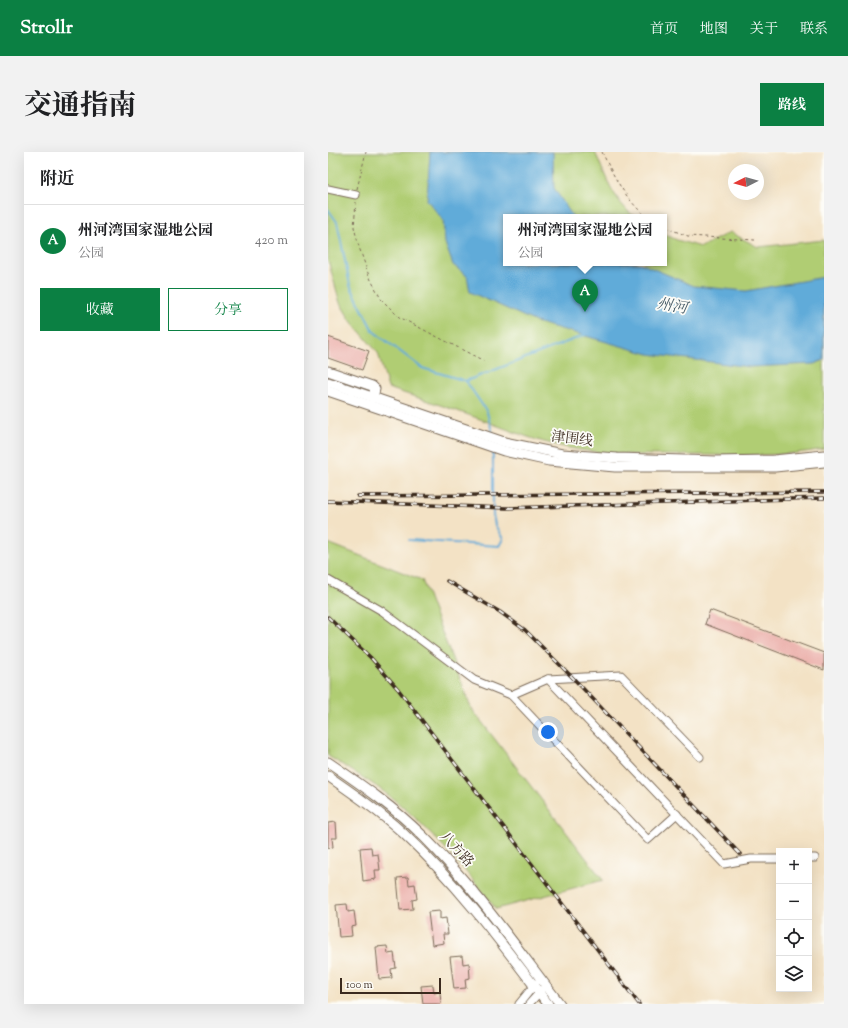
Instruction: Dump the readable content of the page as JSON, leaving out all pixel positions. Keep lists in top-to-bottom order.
{
  "streets": {
    "main road": ["津围线", "八方路"]
  },
  "water": ["州河"],
  "scale_bar": "100 m",
  "north": "left",
  "page": {
    "header": "Strollr",
    "nav": [
      "首页",
      "地图",
      "关于",
      "联系"
    ],
    "title": "交通指南",
    "buttons": [
      "路线",
      ["收藏", "分享"]
    ],
    "heading": "附近",
    "list": [
      {
        "mark": "A",
        "name": "州河湾国家湿地公园",
        "note": "公园",
        "value": "420 m"
      }
    ],
    "popup": ["州河湾国家湿地公园", "公园"],
    "pins": "A",
    "map_buttons": ["+", "−"],
    "scale": "100 m"
  }
}
